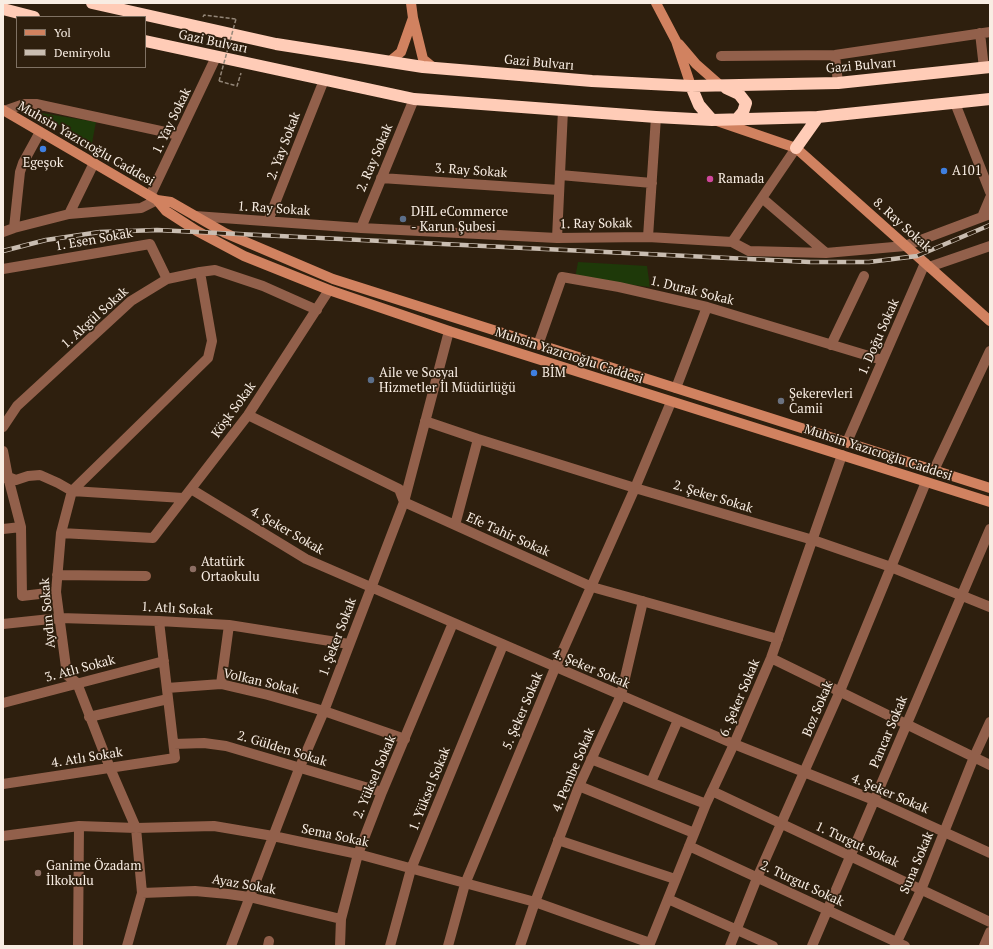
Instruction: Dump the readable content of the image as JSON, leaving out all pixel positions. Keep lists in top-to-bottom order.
{
  "streets": {
    "highway": ["Gazi Bulvarı"],
    "street": [
      "1. Yay Sokak",
      "Muhsin Yazıcıoğlu Caddesi",
      "2. Yay Sokak",
      "2. Ray Sokak",
      "3. Ray Sokak",
      "1. Ray Sokak",
      "8. Ray Sokak",
      "1. Esen Sokak",
      "1. Durak Sokak",
      "1. Akgül Sokak",
      "1. Doğu Sokak",
      "Köşk Sokak",
      "2. Şeker Sokak",
      "4. Şeker Sokak",
      "Efe Tahir Sokak",
      "1. Atlı Sokak",
      "Aydın Sokak",
      "1. Şeker Sokak",
      "3. Atlı Sokak",
      "Volkan Sokak",
      "6. Şeker Sokak",
      "Boz Sokak",
      "5. Şeker Sokak",
      "Pancar Sokak",
      "2. Gülden Sokak",
      "4. Atlı Sokak",
      "4. Pembe Sokak",
      "2. Yüksel Sokak",
      "1. Yüksel Sokak",
      "Sema Sokak",
      "1. Turgut Sokak",
      "Suna Sokak",
      "2. Turgut Sokak",
      "Ayaz Sokak"
    ]
  },
  "crossings": [
    ["Gazi Bulvarı", "1. Yay Sokak"],
    ["Gazi Bulvarı", "2. Yay Sokak"],
    ["Gazi Bulvarı", "2. Ray Sokak"],
    ["1. Yay Sokak", "Muhsin Yazıcıoğlu Caddesi"],
    ["1. Yay Sokak", "1. Esen Sokak"],
    ["Muhsin Yazıcıoğlu Caddesi", "1. Ray Sokak"],
    ["Muhsin Yazıcıoğlu Caddesi", "1. Esen Sokak"],
    ["Muhsin Yazıcıoğlu Caddesi", "1. Durak Sokak"],
    ["Muhsin Yazıcıoğlu Caddesi", "1. Doğu Sokak"],
    ["Muhsin Yazıcıoğlu Caddesi", "Köşk Sokak"],
    ["Muhsin Yazıcıoğlu Caddesi", "1. Şeker Sokak"],
    ["Muhsin Yazıcıoğlu Caddesi", "6. Şeker Sokak"],
    ["Muhsin Yazıcıoğlu Caddesi", "Boz Sokak"],
    ["Muhsin Yazıcıoğlu Caddesi", "5. Şeker Sokak"],
    ["2. Yay Sokak", "1. Ray Sokak"],
    ["2. Ray Sokak", "3. Ray Sokak"],
    ["2. Ray Sokak", "1. Ray Sokak"],
    ["1. Ray Sokak", "8. Ray Sokak"],
    ["8. Ray Sokak", "1. Doğu Sokak"],
    ["1. Esen Sokak", "1. Akgül Sokak"],
    ["1. Durak Sokak", "1. Doğu Sokak"],
    ["1. Akgül Sokak", "Köşk Sokak"],
    ["Köşk Sokak", "4. Şeker Sokak"],
    ["Köşk Sokak", "Aydın Sokak"],
    ["2. Şeker Sokak", "1. Şeker Sokak"],
    ["2. Şeker Sokak", "6. Şeker Sokak"],
    ["2. Şeker Sokak", "Boz Sokak"],
    ["2. Şeker Sokak", "5. Şeker Sokak"],
    ["2. Şeker Sokak", "Pancar Sokak"],
    ["4. Şeker Sokak", "1. Şeker Sokak"],
    ["4. Şeker Sokak", "6. Şeker Sokak"],
    ["4. Şeker Sokak", "Boz Sokak"],
    ["4. Şeker Sokak", "5. Şeker Sokak"],
    ["4. Şeker Sokak", "Pancar Sokak"],
    ["4. Şeker Sokak", "4. Pembe Sokak"],
    ["4. Şeker Sokak", "2. Yüksel Sokak"],
    ["4. Şeker Sokak", "1. Yüksel Sokak"],
    ["4. Şeker Sokak", "Suna Sokak"],
    ["Efe Tahir Sokak", "1. Şeker Sokak"],
    ["Efe Tahir Sokak", "6. Şeker Sokak"],
    ["Efe Tahir Sokak", "5. Şeker Sokak"],
    ["Efe Tahir Sokak", "4. Pembe Sokak"],
    ["1. Atlı Sokak", "Aydın Sokak"],
    ["1. Atlı Sokak", "1. Şeker Sokak"],
    ["Aydın Sokak", "3. Atlı Sokak"],
    ["Aydın Sokak", "4. Atlı Sokak"],
    ["Aydın Sokak", "Sema Sokak"],
    ["Aydın Sokak", "Ayaz Sokak"],
    ["1. Şeker Sokak", "Volkan Sokak"],
    ["1. Şeker Sokak", "2. Gülden Sokak"],
    ["1. Şeker Sokak", "Sema Sokak"],
    ["1. Şeker Sokak", "Ayaz Sokak"],
    ["Volkan Sokak", "2. Yüksel Sokak"],
    ["6. Şeker Sokak", "Sema Sokak"],
    ["6. Şeker Sokak", "1. Turgut Sokak"],
    ["6. Şeker Sokak", "2. Turgut Sokak"],
    ["Boz Sokak", "1. Turgut Sokak"],
    ["Boz Sokak", "2. Turgut Sokak"],
    ["5. Şeker Sokak", "Sema Sokak"],
    ["Pancar Sokak", "1. Turgut Sokak"],
    ["Pancar Sokak", "2. Turgut Sokak"],
    ["2. Gülden Sokak", "4. Atlı Sokak"],
    ["2. Gülden Sokak", "2. Yüksel Sokak"],
    ["4. Pembe Sokak", "Sema Sokak"],
    ["2. Yüksel Sokak", "Sema Sokak"],
    ["2. Yüksel Sokak", "Ayaz Sokak"],
    ["1. Yüksel Sokak", "Sema Sokak"],
    ["1. Turgut Sokak", "Suna Sokak"],
    ["Suna Sokak", "2. Turgut Sokak"]
  ],
  "places": [
    "Egeşok",
    "A101",
    "Ramada",
    "DHL eCommerce - Karun Şubesi",
    "BİM",
    "Aile ve Sosyal Hizmetler İl Müdürlüğü",
    "Şekerevleri Camii",
    "Atatürk Ortaokulu",
    "Ganime Özadam İlkokulu"
  ],
  "legend": ["Yol", "Demiryolu"]
}
